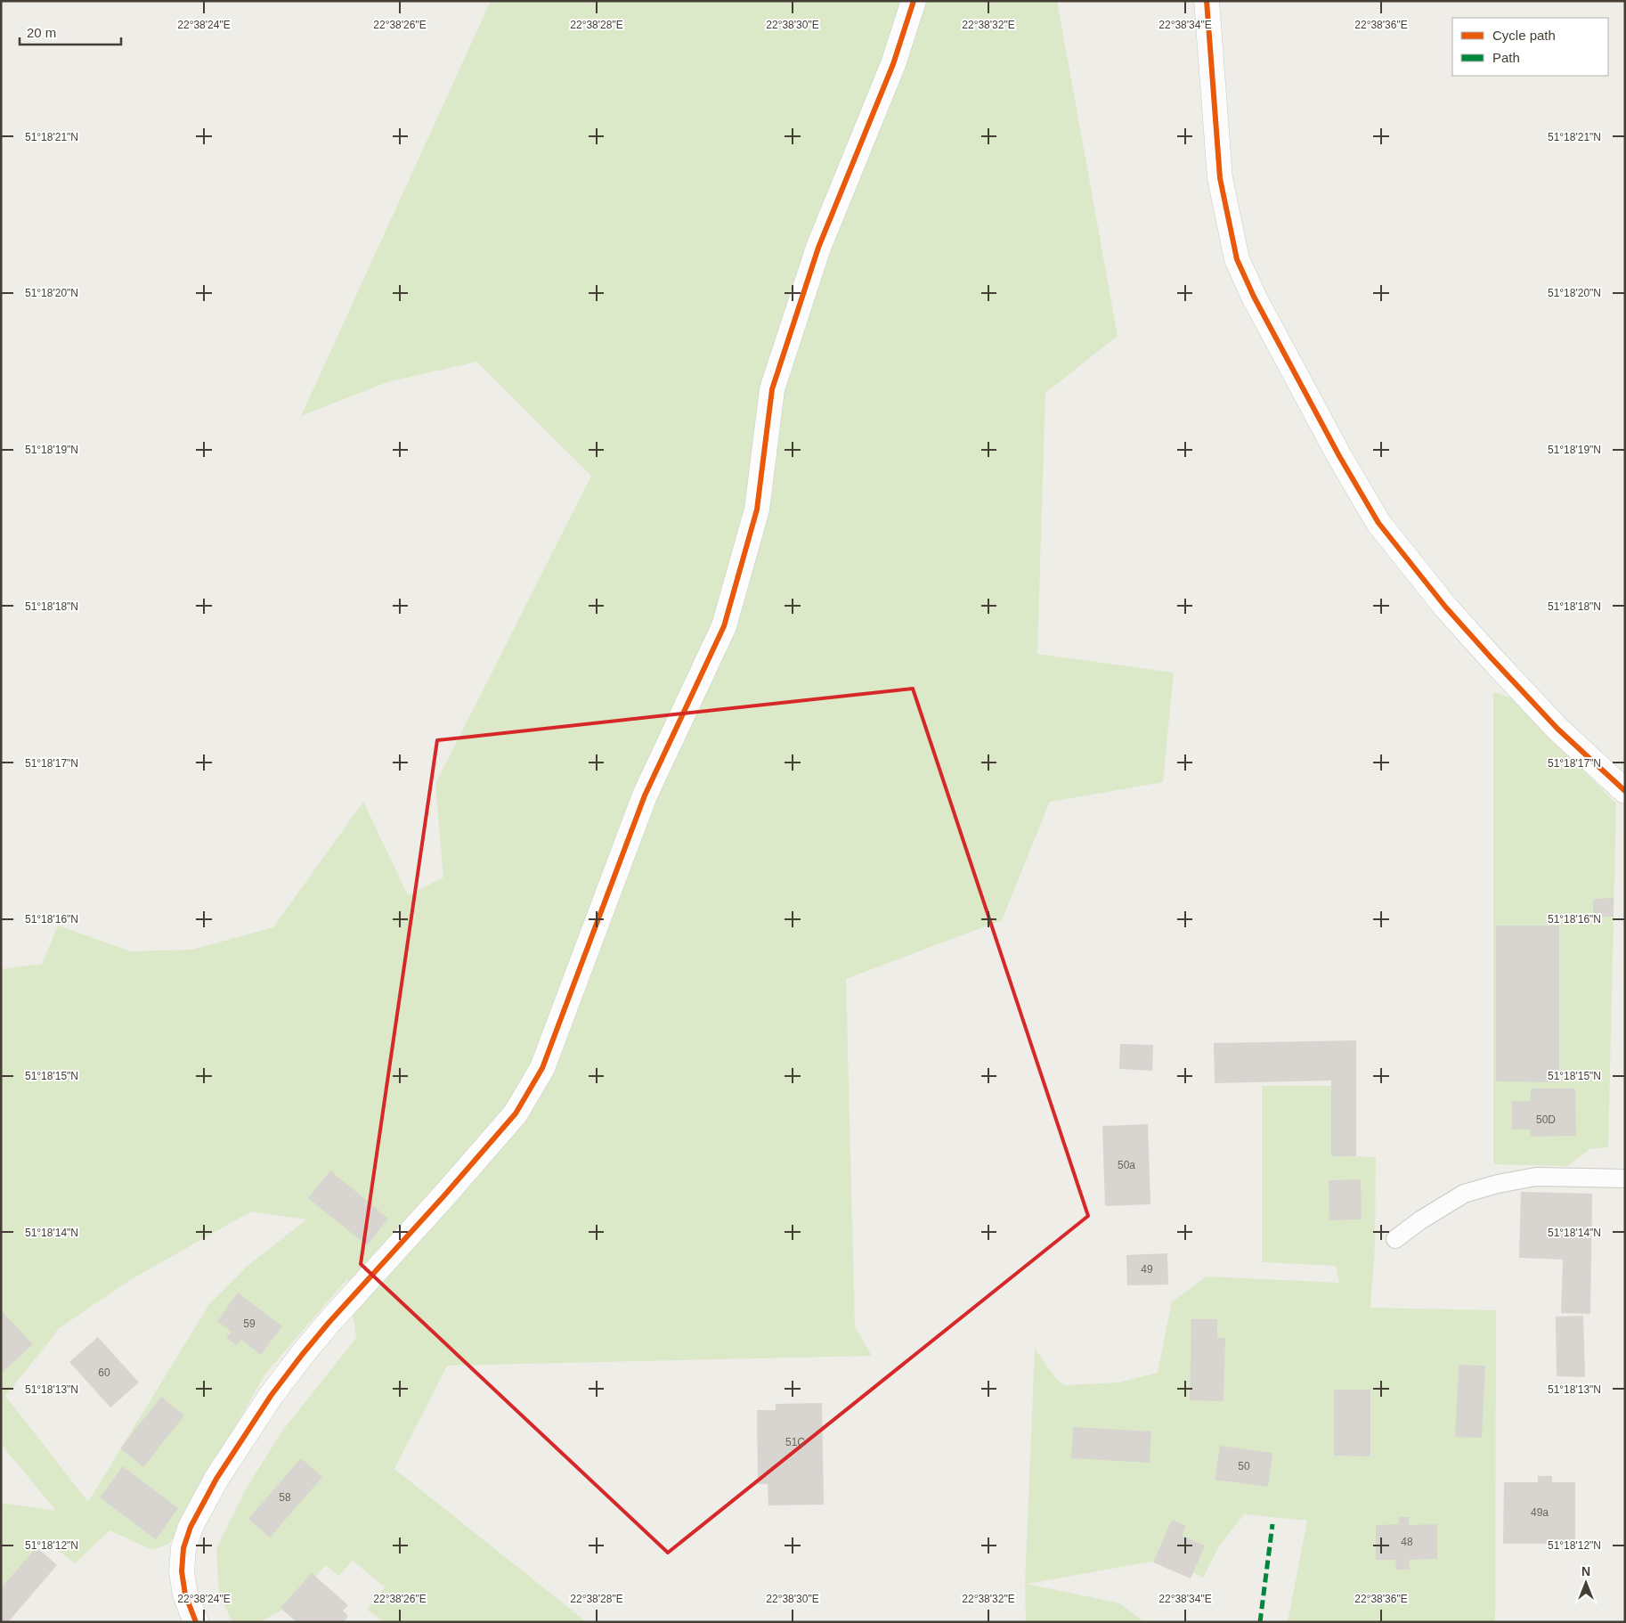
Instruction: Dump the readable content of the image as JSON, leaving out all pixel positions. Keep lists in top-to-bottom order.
{
  "house_numbers": [
    "50D",
    "50a",
    "49",
    "59",
    "60",
    "51C",
    "50",
    "58",
    "49a",
    "48"
  ],
  "legend": ["Cycle path", "Path"],
  "scale_bar": "20 m",
  "north": "top",
  "coordinates": [
    "22°38'24\"E",
    "22°38'26\"E",
    "22°38'28\"E",
    "22°38'30\"E",
    "22°38'32\"E",
    "22°38'34\"E",
    "22°38'36\"E",
    "51°18'21\"N",
    "51°18'20\"N",
    "51°18'19\"N",
    "51°18'18\"N",
    "51°18'17\"N",
    "51°18'16\"N",
    "51°18'15\"N",
    "51°18'14\"N",
    "51°18'13\"N",
    "51°18'12\"N"
  ]
}
